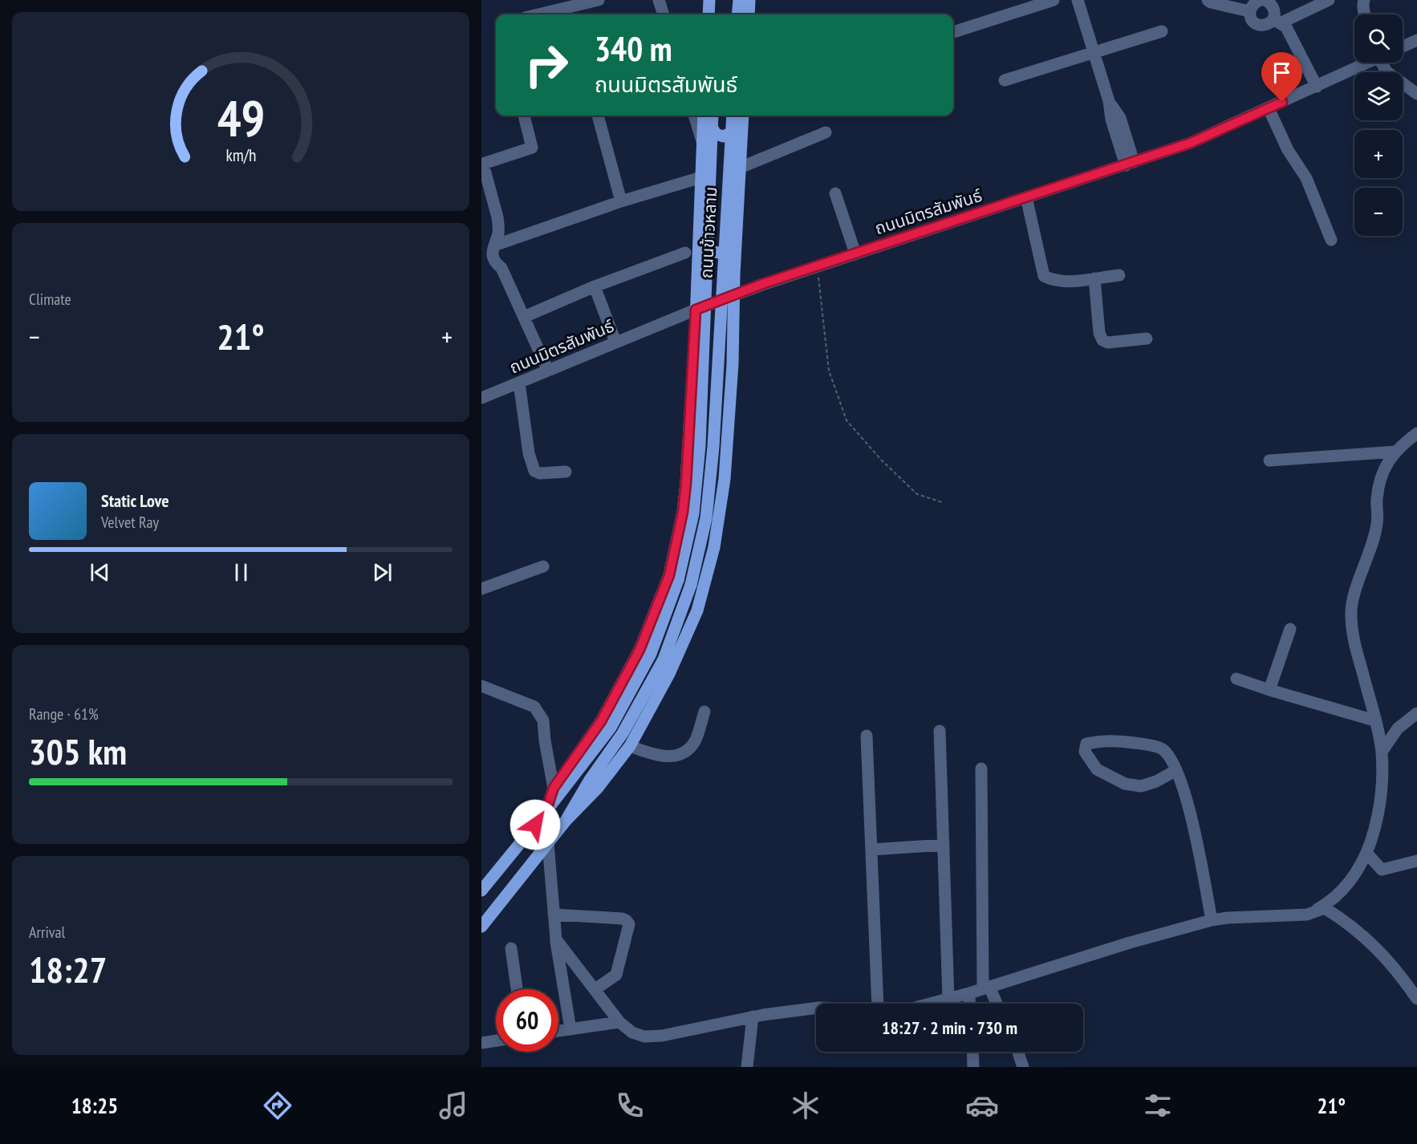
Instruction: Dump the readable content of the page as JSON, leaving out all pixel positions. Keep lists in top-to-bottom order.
{
  "streets": {
    "main road": ["ถนนข้าวหลาม"],
    "street": ["ถนนมิตรสัมพันธ์"]
  },
  "page": {
    "map_buttons": ["+", "−"],
    "turn": ["340 m", "ถนนมิตรสัมพันธ์"],
    "tile": [
      "Climate",
      ["Range · 61%", "305 km"],
      ["Arrival", "18:27"]
    ],
    "heat": ["−", "21°", "+"],
    "song": ["Static Love", "Velvet Ray"],
    "limit": "60",
    "trip": "18:27 · 2 min · 730 m",
    "tabs": ["18:25", "21°"],
    "gauge": ["49", "km/h"]
  }
}
